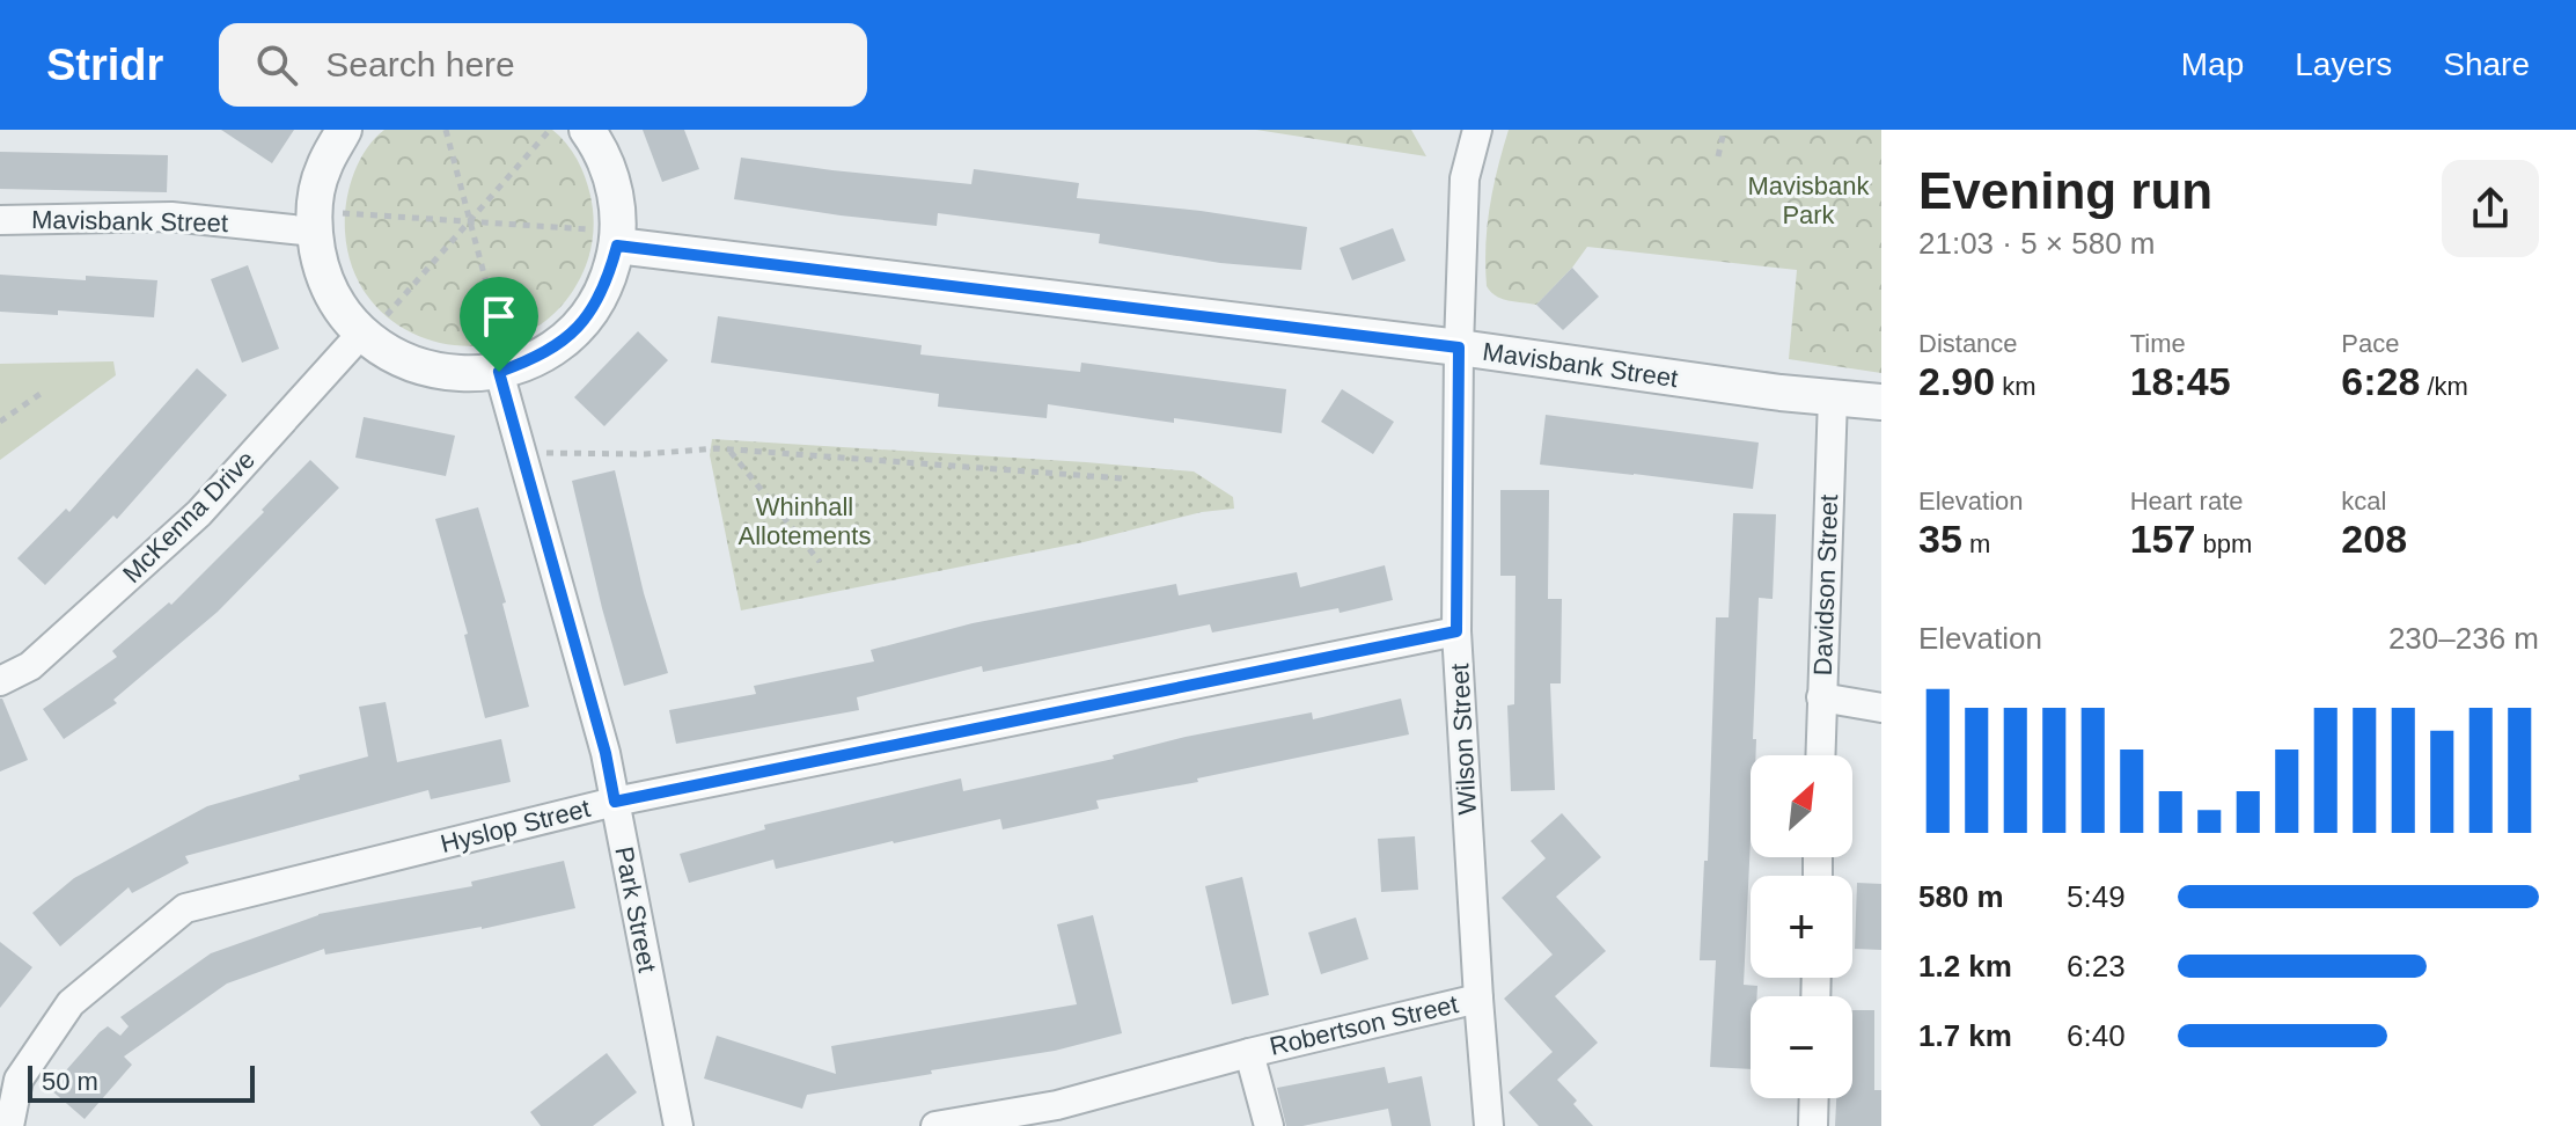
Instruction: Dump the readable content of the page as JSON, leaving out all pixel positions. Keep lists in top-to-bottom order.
{
  "streets": {
    "street": [
      "Mavisbank Street",
      "McKenna Drive",
      "Davidson Street",
      "Wilson Street",
      "Hyslop Street",
      "Park Street",
      "Robertson Street"
    ]
  },
  "crossings": [
    ["Mavisbank Street", "Davidson Street"],
    ["Mavisbank Street", "Wilson Street"],
    ["Wilson Street", "Hyslop Street"],
    ["Wilson Street", "Robertson Street"],
    ["Hyslop Street", "Park Street"]
  ],
  "parks": ["Mavisbank Park", "Whinhall Allotements"],
  "scale_bar": "50 m",
  "north": "top right",
  "page": {
    "header": "Stridr",
    "search": "Search here",
    "nav": ["Map", "Layers", "Share"],
    "heading": ["Evening run", "21:03 · 5 × 580 m"],
    "stats": [
      ["Distance", "2.90 km"],
      ["Time", "18:45"],
      ["Pace", "6:28 /km"],
      ["Elevation", "35 m"],
      ["Heart rate", "157 bpm"],
      ["kcal", "208"]
    ],
    "chart": ["Elevation", "230–236 m"],
    "map_buttons": ["+", "−"],
    "list": [
      {
        "name": "580 m",
        "note": "5:49"
      },
      {
        "name": "1.2 km",
        "note": "6:23"
      },
      {
        "name": "1.7 km",
        "note": "6:40"
      }
    ],
    "scale": "50 m"
  }
}
